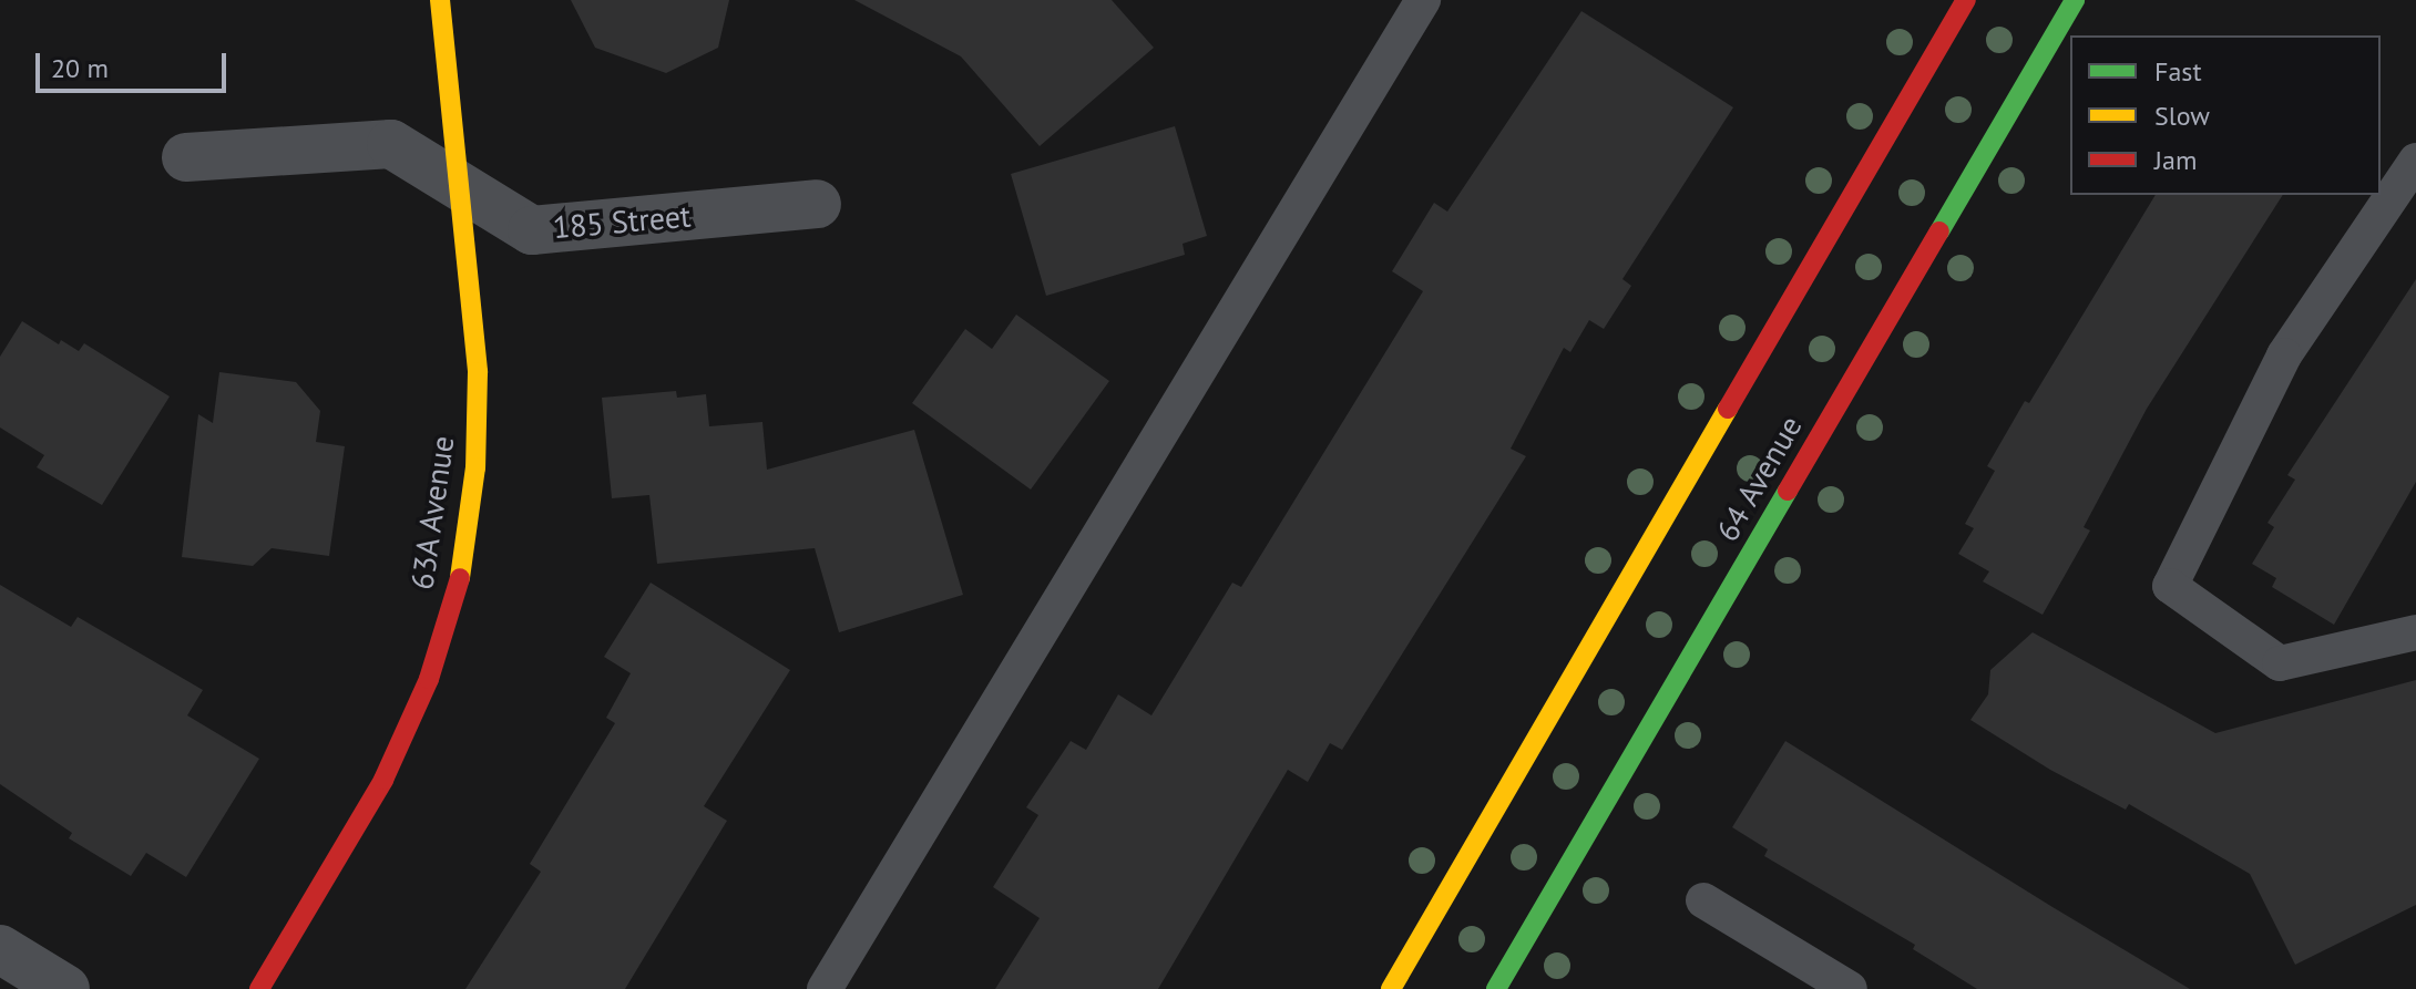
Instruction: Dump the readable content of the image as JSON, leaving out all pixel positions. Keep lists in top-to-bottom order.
{
  "streets": {
    "main road": ["64 Avenue", "63A Avenue"],
    "street": ["185 Street"]
  },
  "crossings": [
    ["185 Street", "63A Avenue"]
  ],
  "legend": ["Fast", "Slow", "Jam"],
  "scale_bar": "20 m"
}
